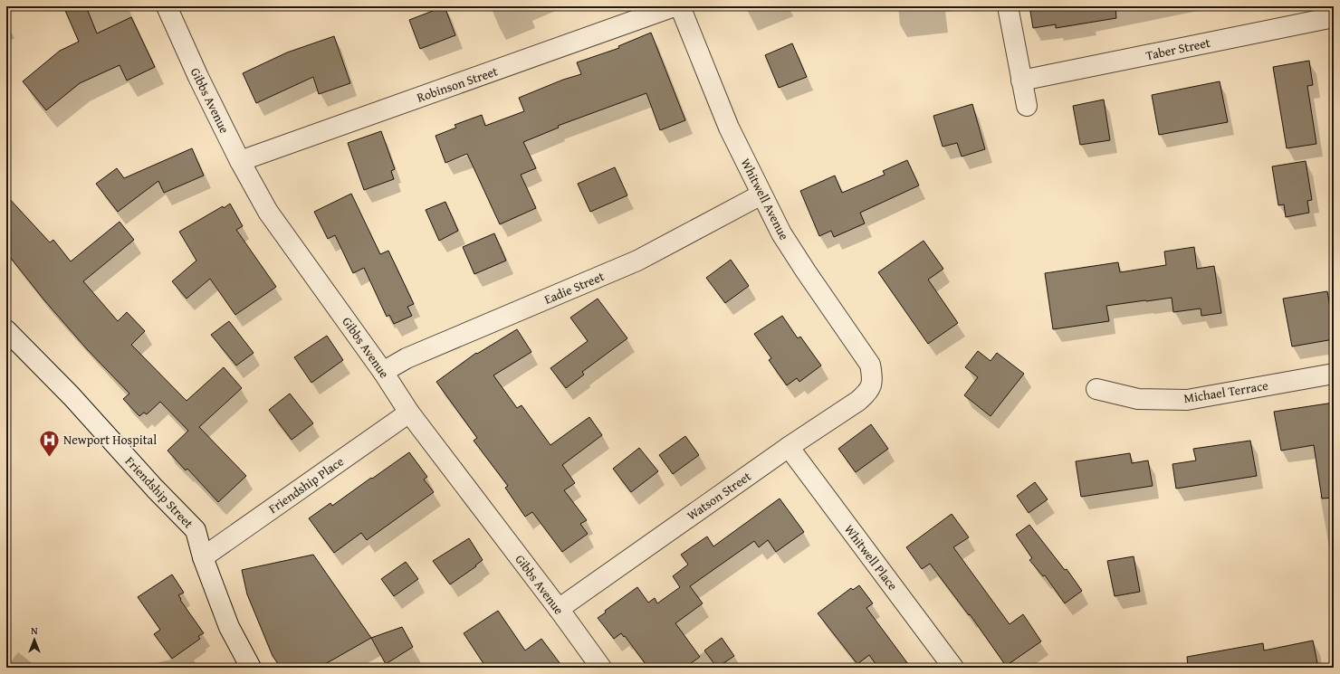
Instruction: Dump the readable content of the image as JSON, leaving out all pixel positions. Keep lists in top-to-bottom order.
{
  "streets": {
    "street": [
      "Taber Street",
      "Robinson Street",
      "Gibbs Avenue",
      "Whitwell Avenue",
      "Eadie Street",
      "Michael Terrace",
      "Friendship Place",
      "Friendship Street",
      "Watson Street",
      "Whitwell Place"
    ]
  },
  "crossings": [
    ["Robinson Street", "Gibbs Avenue"],
    ["Gibbs Avenue", "Eadie Street"],
    ["Gibbs Avenue", "Friendship Place"],
    ["Gibbs Avenue", "Watson Street"],
    ["Whitwell Avenue", "Eadie Street"],
    ["Whitwell Avenue", "Watson Street"],
    ["Friendship Place", "Friendship Street"],
    ["Watson Street", "Whitwell Place"]
  ],
  "places": {
    "hospital": ["Newport Hospital"]
  },
  "north": "top"
}
